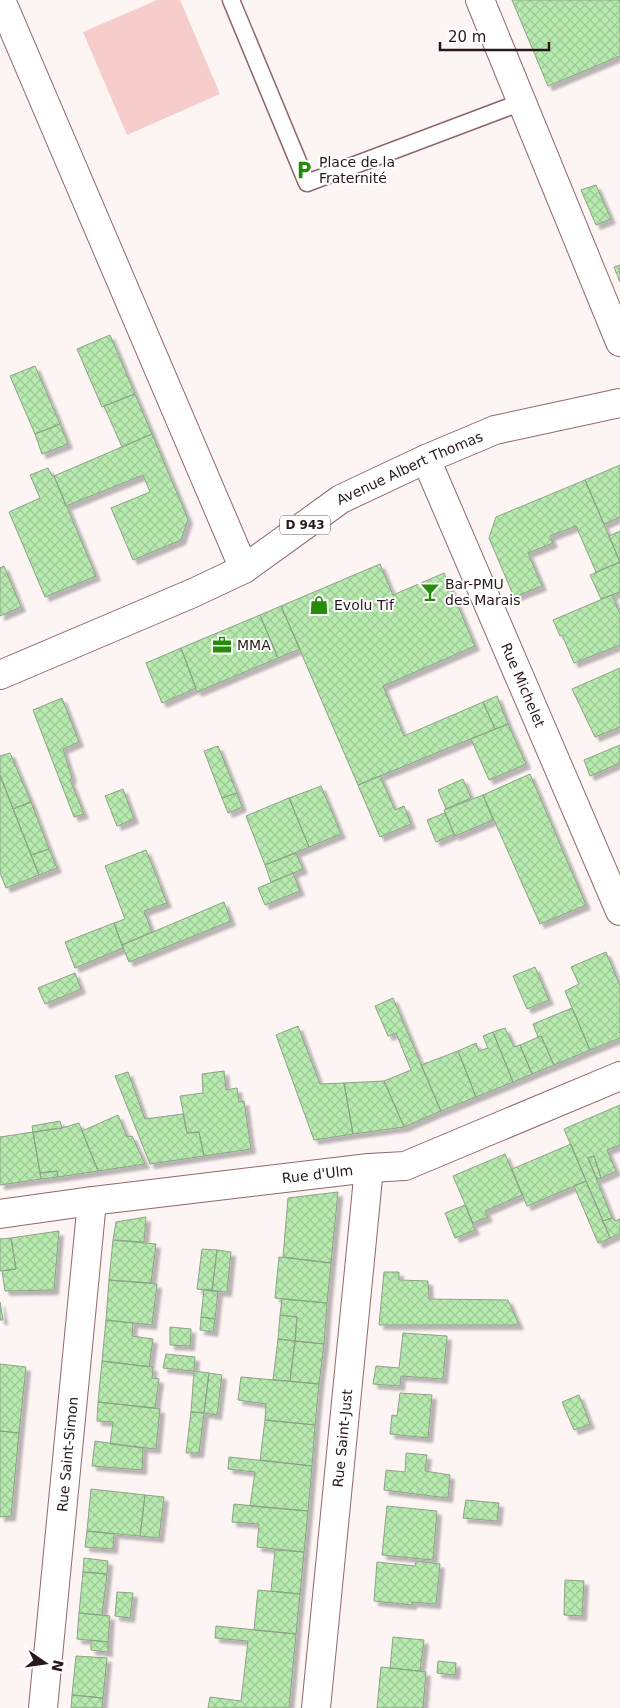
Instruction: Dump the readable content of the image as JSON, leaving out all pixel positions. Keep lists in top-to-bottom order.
{
  "streets": {
    "street": [
      "Avenue Albert Thomas",
      "D 943",
      "Rue Michelet",
      "Rue d'Ulm",
      "Rue Saint-Just",
      "Rue Saint-Simon"
    ]
  },
  "crossings": [
    ["Avenue Albert Thomas", "Rue Michelet"],
    ["Rue d'Ulm", "Rue Saint-Just"],
    ["Rue d'Ulm", "Rue Saint-Simon"]
  ],
  "places": {
    "parking": ["Place de la Fraternité"],
    "bar": ["Bar-PMU des Marais"],
    "shop": ["Evolu Tif"],
    "office": ["MMA"]
  },
  "scale_bar": "20 m",
  "north": "right"
}
